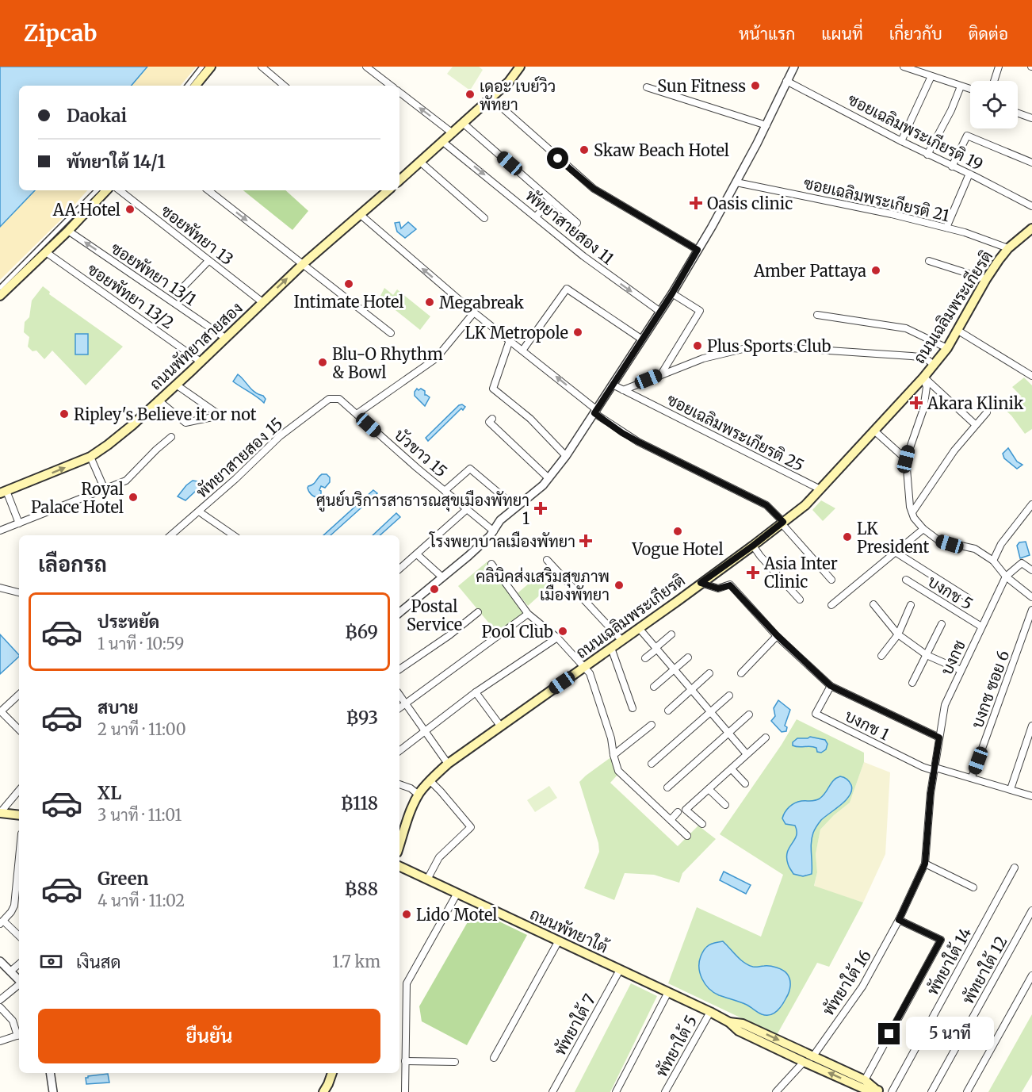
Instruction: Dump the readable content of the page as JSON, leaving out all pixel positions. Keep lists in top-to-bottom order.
{
  "streets": {
    "main road": ["ถนนเฉลิมพระเกียรติ", "ถนนพัทยาสายสอง", "ถนนพัทยาใต้"],
    "street": [
      "ซอยเฉลิมพระเกียรติ 19",
      "ซอยเฉลิมพระเกียรติ 21",
      "พัทยาสายสอง 11",
      "ซอยพัทยา 13",
      "ซอยพัทยา 13/1",
      "ซอยพัทยา 13/2",
      "ซอยเฉลิมพระเกียรติ 25",
      "บัวขาว 15",
      "พัทยาสายสอง 15",
      "บงกช 5",
      "บงกช",
      "บงกช ซอย 6",
      "บงกช 1",
      "พัทยาใต้ 14",
      "พัทยาใต้ 12",
      "พัทยาใต้ 16",
      "พัทยาใต้ 7",
      "พัทยาใต้ 5"
    ]
  },
  "crossings": [
    ["ซอยเฉลิมพระเกียรติ 21", "ถนนเฉลิมพระเกียรติ"],
    ["ซอยพัทยา 13", "ถนนพัทยาสายสอง"],
    ["ซอยพัทยา 13/1", "ถนนพัทยาสายสอง"],
    ["ซอยพัทยา 13/2", "ถนนพัทยาสายสอง"],
    ["ถนนเฉลิมพระเกียรติ", "ซอยเฉลิมพระเกียรติ 25"],
    ["บัวขาว 15", "พัทยาสายสอง 15"],
    ["บงกช 5", "บงกช"],
    ["บงกช", "บงกช 1"],
    ["บงกช", "พัทยาใต้ 16"],
    ["ถนนพัทยาใต้", "พัทยาใต้ 16"],
    ["ถนนพัทยาใต้", "พัทยาใต้ 7"],
    ["ถนนพัทยาใต้", "พัทยาใต้ 5"]
  ],
  "one_way": ["ซอยพัทยา 13/1"],
  "places": {
    "other": [
      "Sun Fitness",
      "เดอะ เบย์วิว พัทยา",
      "Skaw Beach Hotel",
      "AA Hotel",
      "Amber Pattaya",
      "Intimate Hotel",
      "Megabreak",
      "LK Metropole",
      "Plus Sports Club",
      "Blu-O Rhythm & Bowl",
      "Ripley's Believe it or not",
      "Royal Palace Hotel",
      "Vogue Hotel",
      "LK President",
      "คลินิคส่งเสริมสุขภาพ เมืองพัทยา",
      "Postal Service",
      "Pool Club",
      "Lido Motel"
    ],
    "health": [
      "Oasis clinic",
      "Akara Klinik",
      "ศูนย์บริการสาธารณสุขเมืองพัทยา 1",
      "โรงพยาบาลเมืองพัทยา",
      "Asia Inter Clinic"
    ]
  },
  "page": {
    "header": "Zipcab",
    "nav": [
      "หน้าแรก",
      "แผนที่",
      "เกี่ยวกับ",
      "ติดต่อ"
    ],
    "banner": ["Daokai", "พัทยาใต้ 14/1"],
    "heading": "เลือกรถ",
    "list": [
      {
        "name": "ประหยัด",
        "note": "1 นาที · 10:59",
        "value": "฿69"
      },
      {
        "name": "สบาย",
        "note": "2 นาที · 11:00",
        "value": "฿93"
      },
      {
        "name": "XL",
        "note": "3 นาที · 11:01",
        "value": "฿118"
      },
      {
        "name": "Green",
        "note": "4 นาที · 11:02",
        "value": "฿88"
      }
    ],
    "pay": ["เงินสด", "1.7 km"],
    "buttons": "ยืนยัน",
    "bubble": "5 นาที"
  }
}
